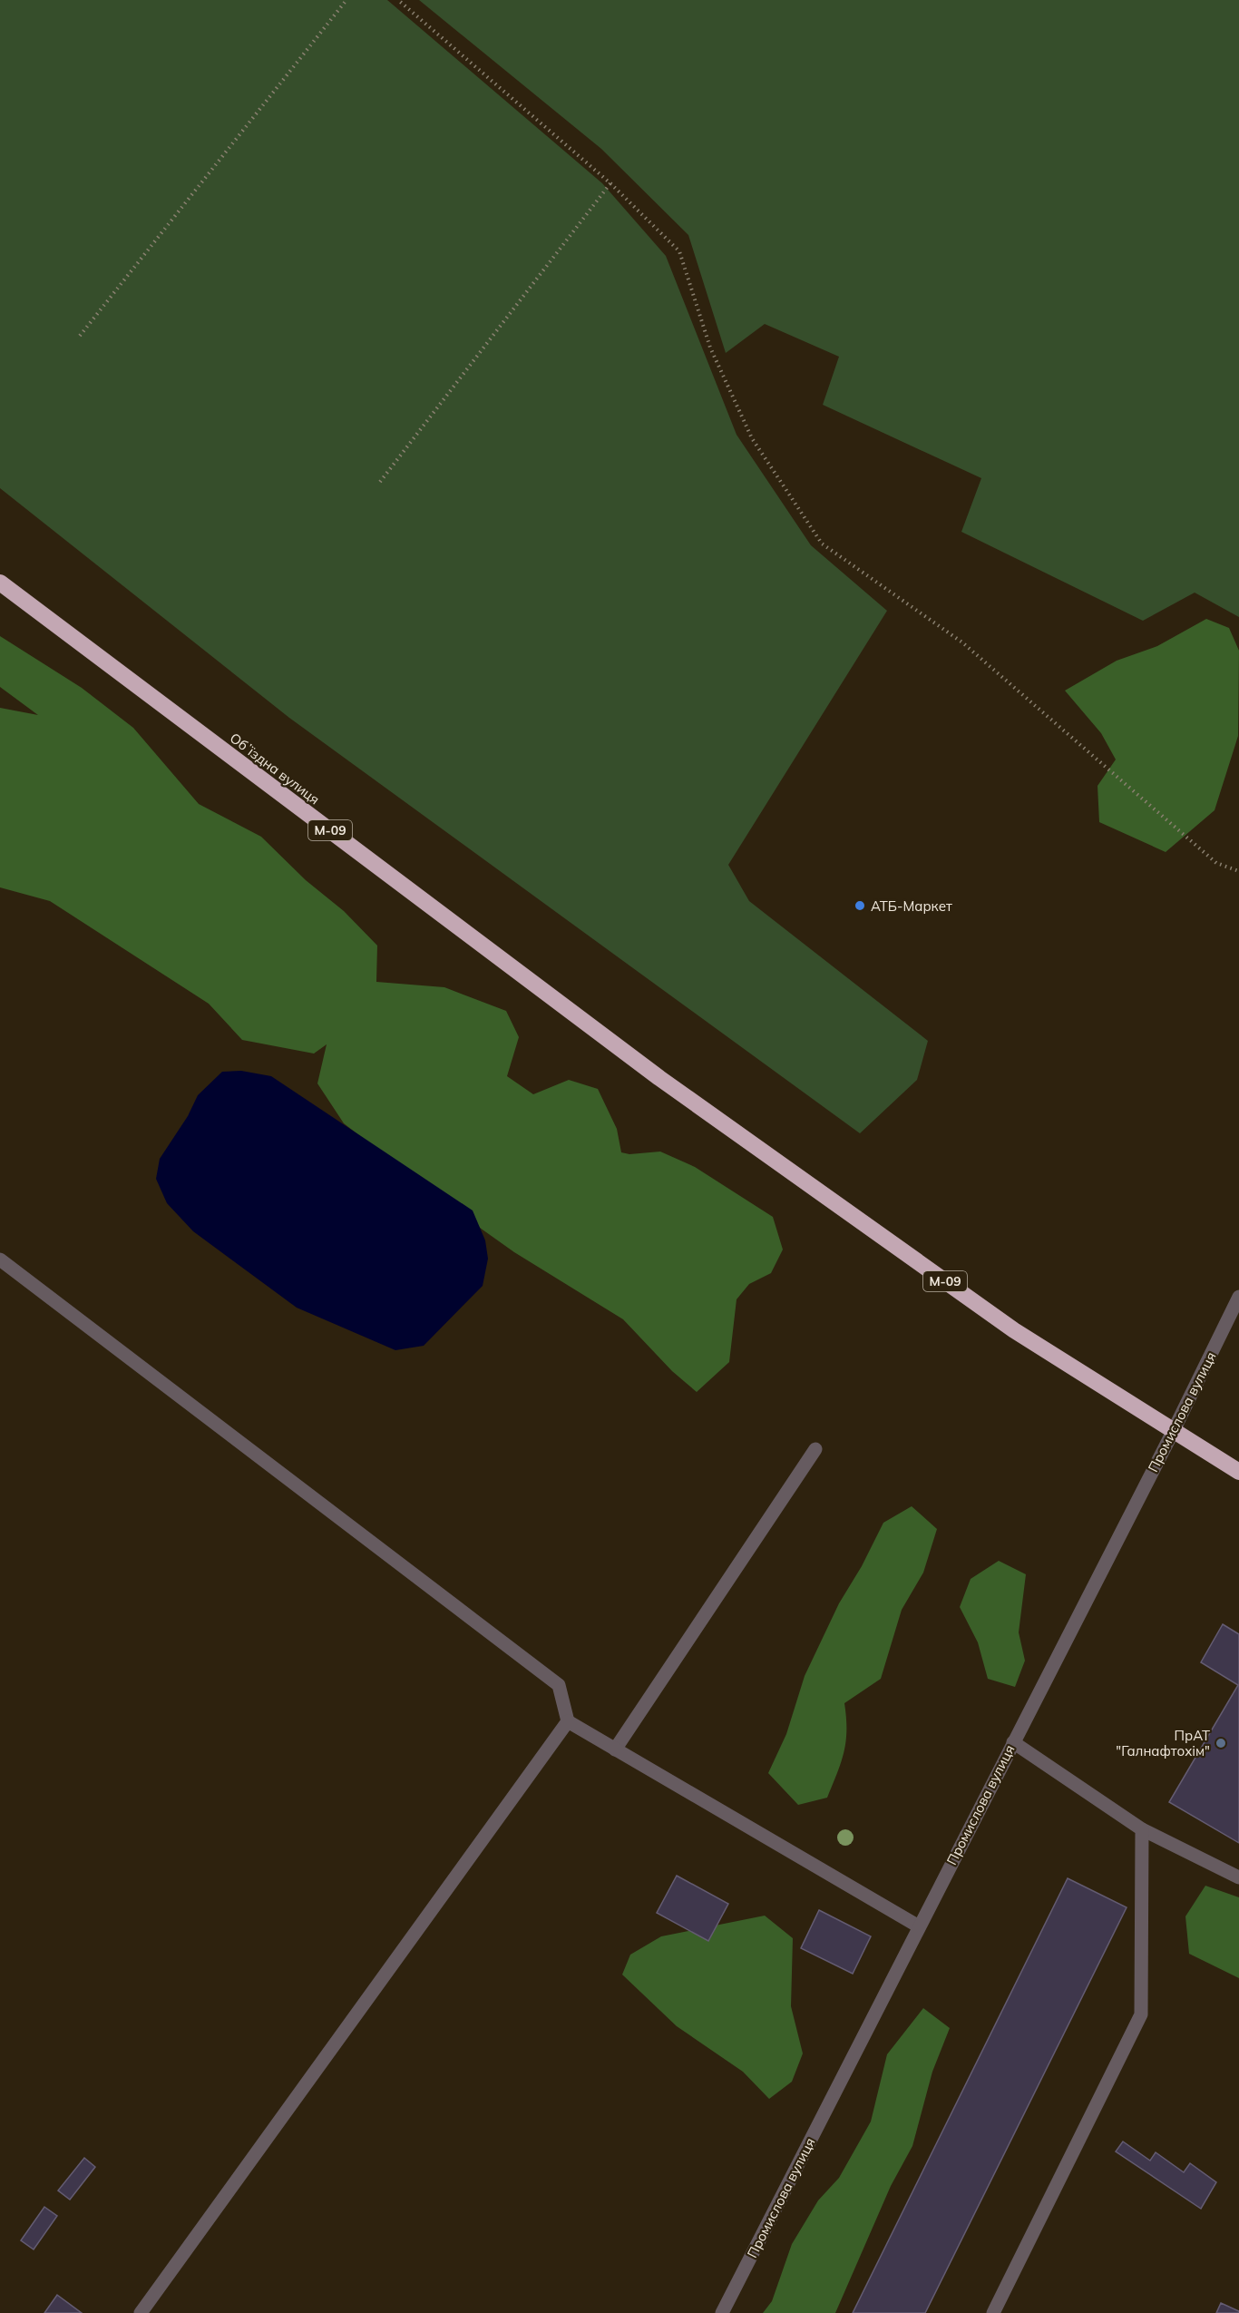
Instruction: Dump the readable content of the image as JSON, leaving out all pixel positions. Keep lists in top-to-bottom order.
{
  "streets": {
    "highway": ["Обʼїздна вулиця", "М-09"],
    "street": ["Промислова вулиця"]
  },
  "crossings": [
    ["Обʼїздна вулиця", "М-09"],
    ["Обʼїздна вулиця", "Промислова вулиця"],
    ["М-09", "Промислова вулиця"]
  ],
  "places": ["АТБ-Маркет", "ПрАТ \"Галнафтохім\""]
}
